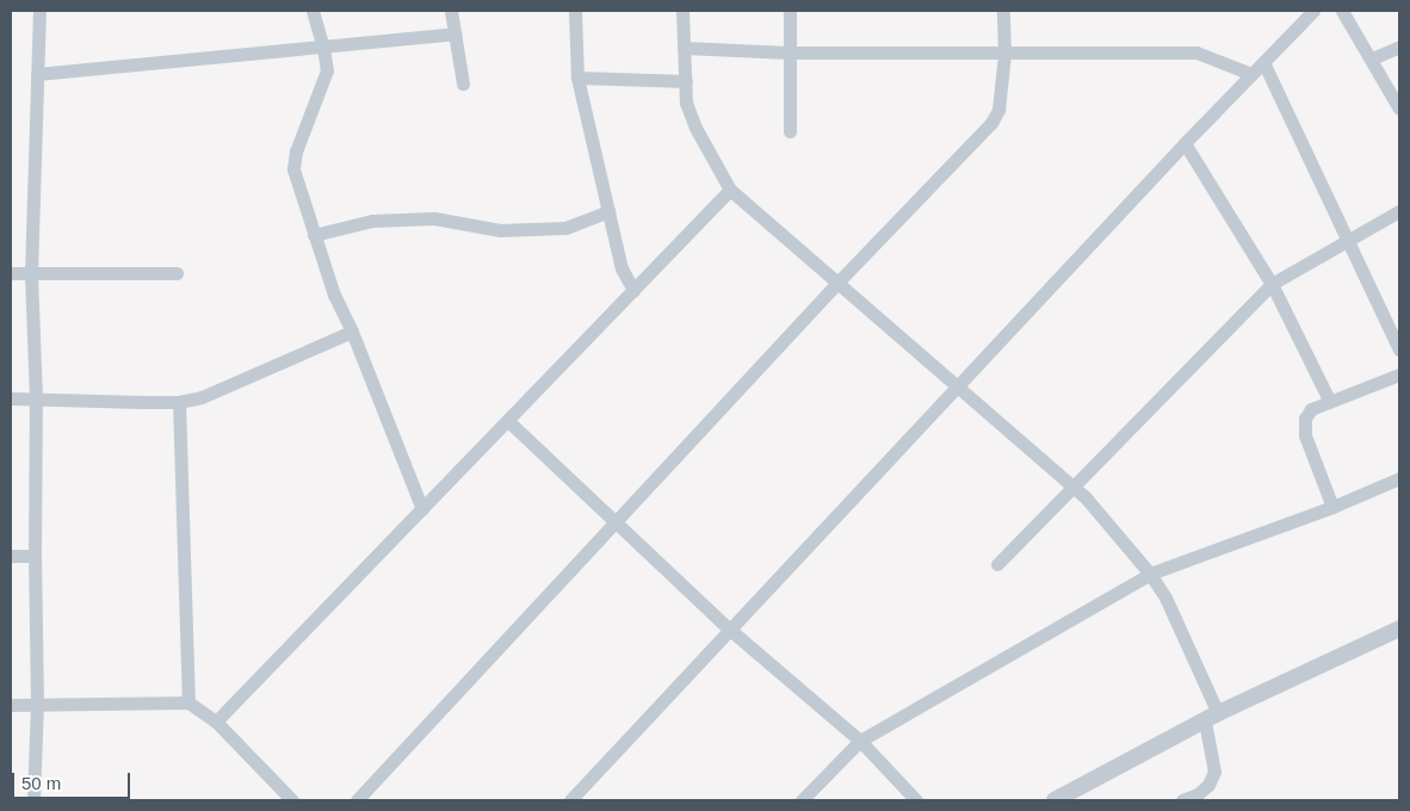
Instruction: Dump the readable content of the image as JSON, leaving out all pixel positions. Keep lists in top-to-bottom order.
{
  "scale_bar": "50 m"
}
